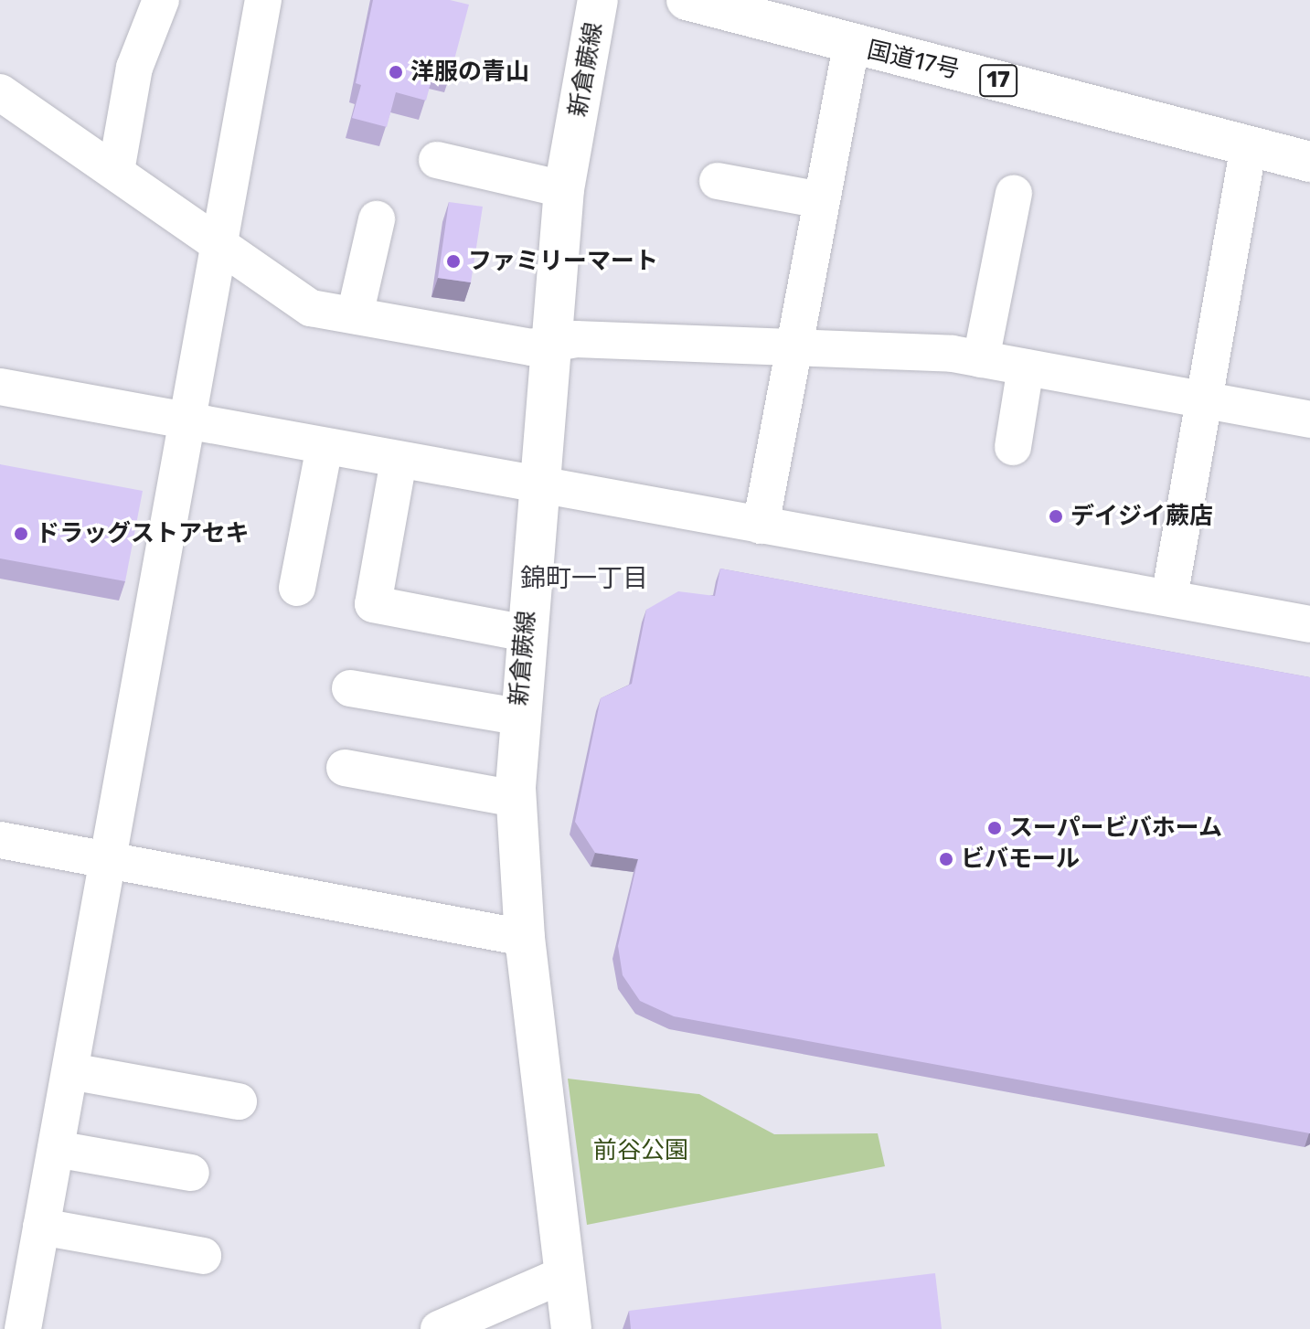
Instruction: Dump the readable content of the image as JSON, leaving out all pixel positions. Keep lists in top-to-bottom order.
{
  "streets": {
    "main road": ["国道17号", "新倉蕨線", "17"]
  },
  "districts": ["錦町一丁目"],
  "parks": ["前谷公園"],
  "places": [
    "洋服の青山",
    "ファミリーマート",
    "デイジイ蕨店",
    "ドラッグストアセキ",
    "スーパービバホーム",
    "ビバモール"
  ]
}
